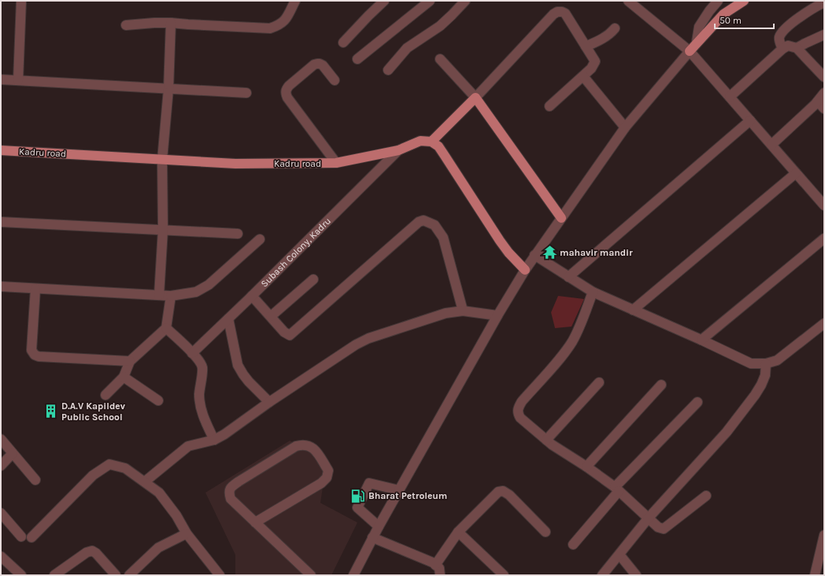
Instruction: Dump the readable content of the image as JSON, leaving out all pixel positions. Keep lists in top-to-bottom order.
{
  "streets": {
    "main road": ["Kadru road"],
    "street": ["Subash Colony, Kadru"]
  },
  "crossings": [
    ["Kadru road", "Subash Colony, Kadru"]
  ],
  "places": {
    "temple": ["mahavir mandir"],
    "building": ["D.A.V Kapildev Public School"],
    "fuel station": ["Bharat Petroleum"]
  },
  "scale_bar": "50 m"
}
